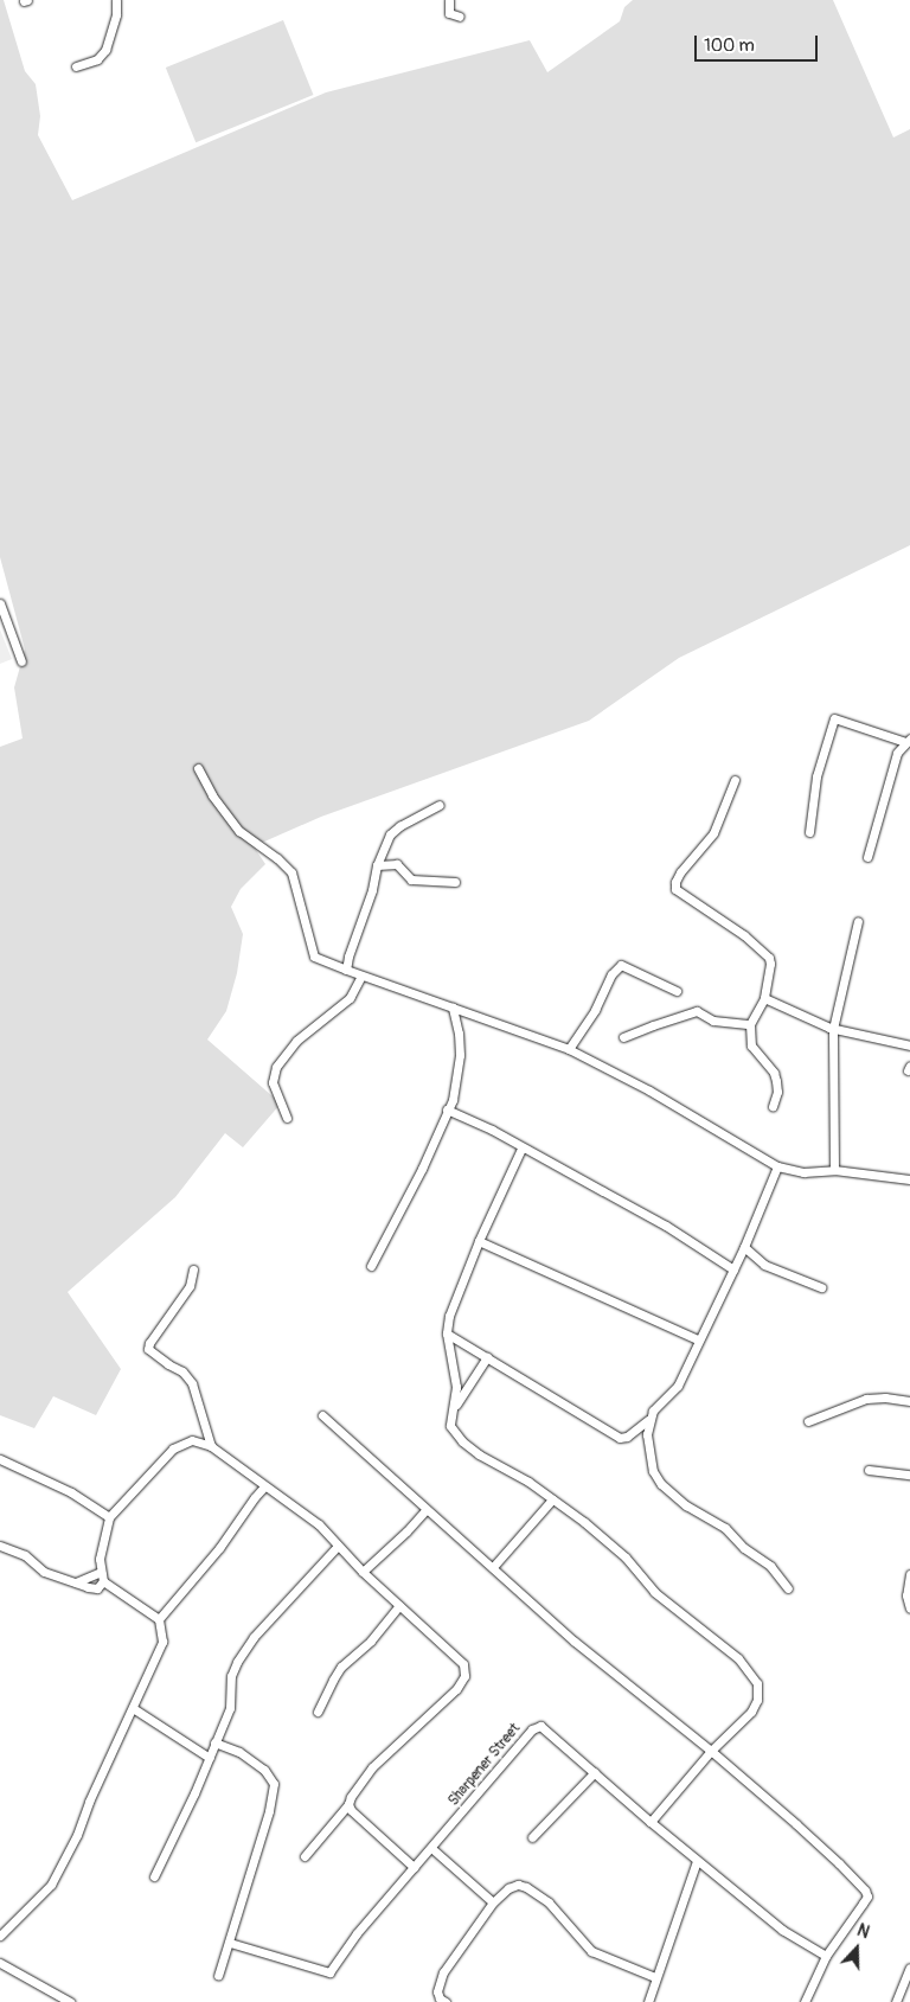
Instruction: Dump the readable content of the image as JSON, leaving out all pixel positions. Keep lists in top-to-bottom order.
{
  "streets": {
    "street": ["Sharpener Street"]
  },
  "scale_bar": "100 m",
  "north": "top"
}
